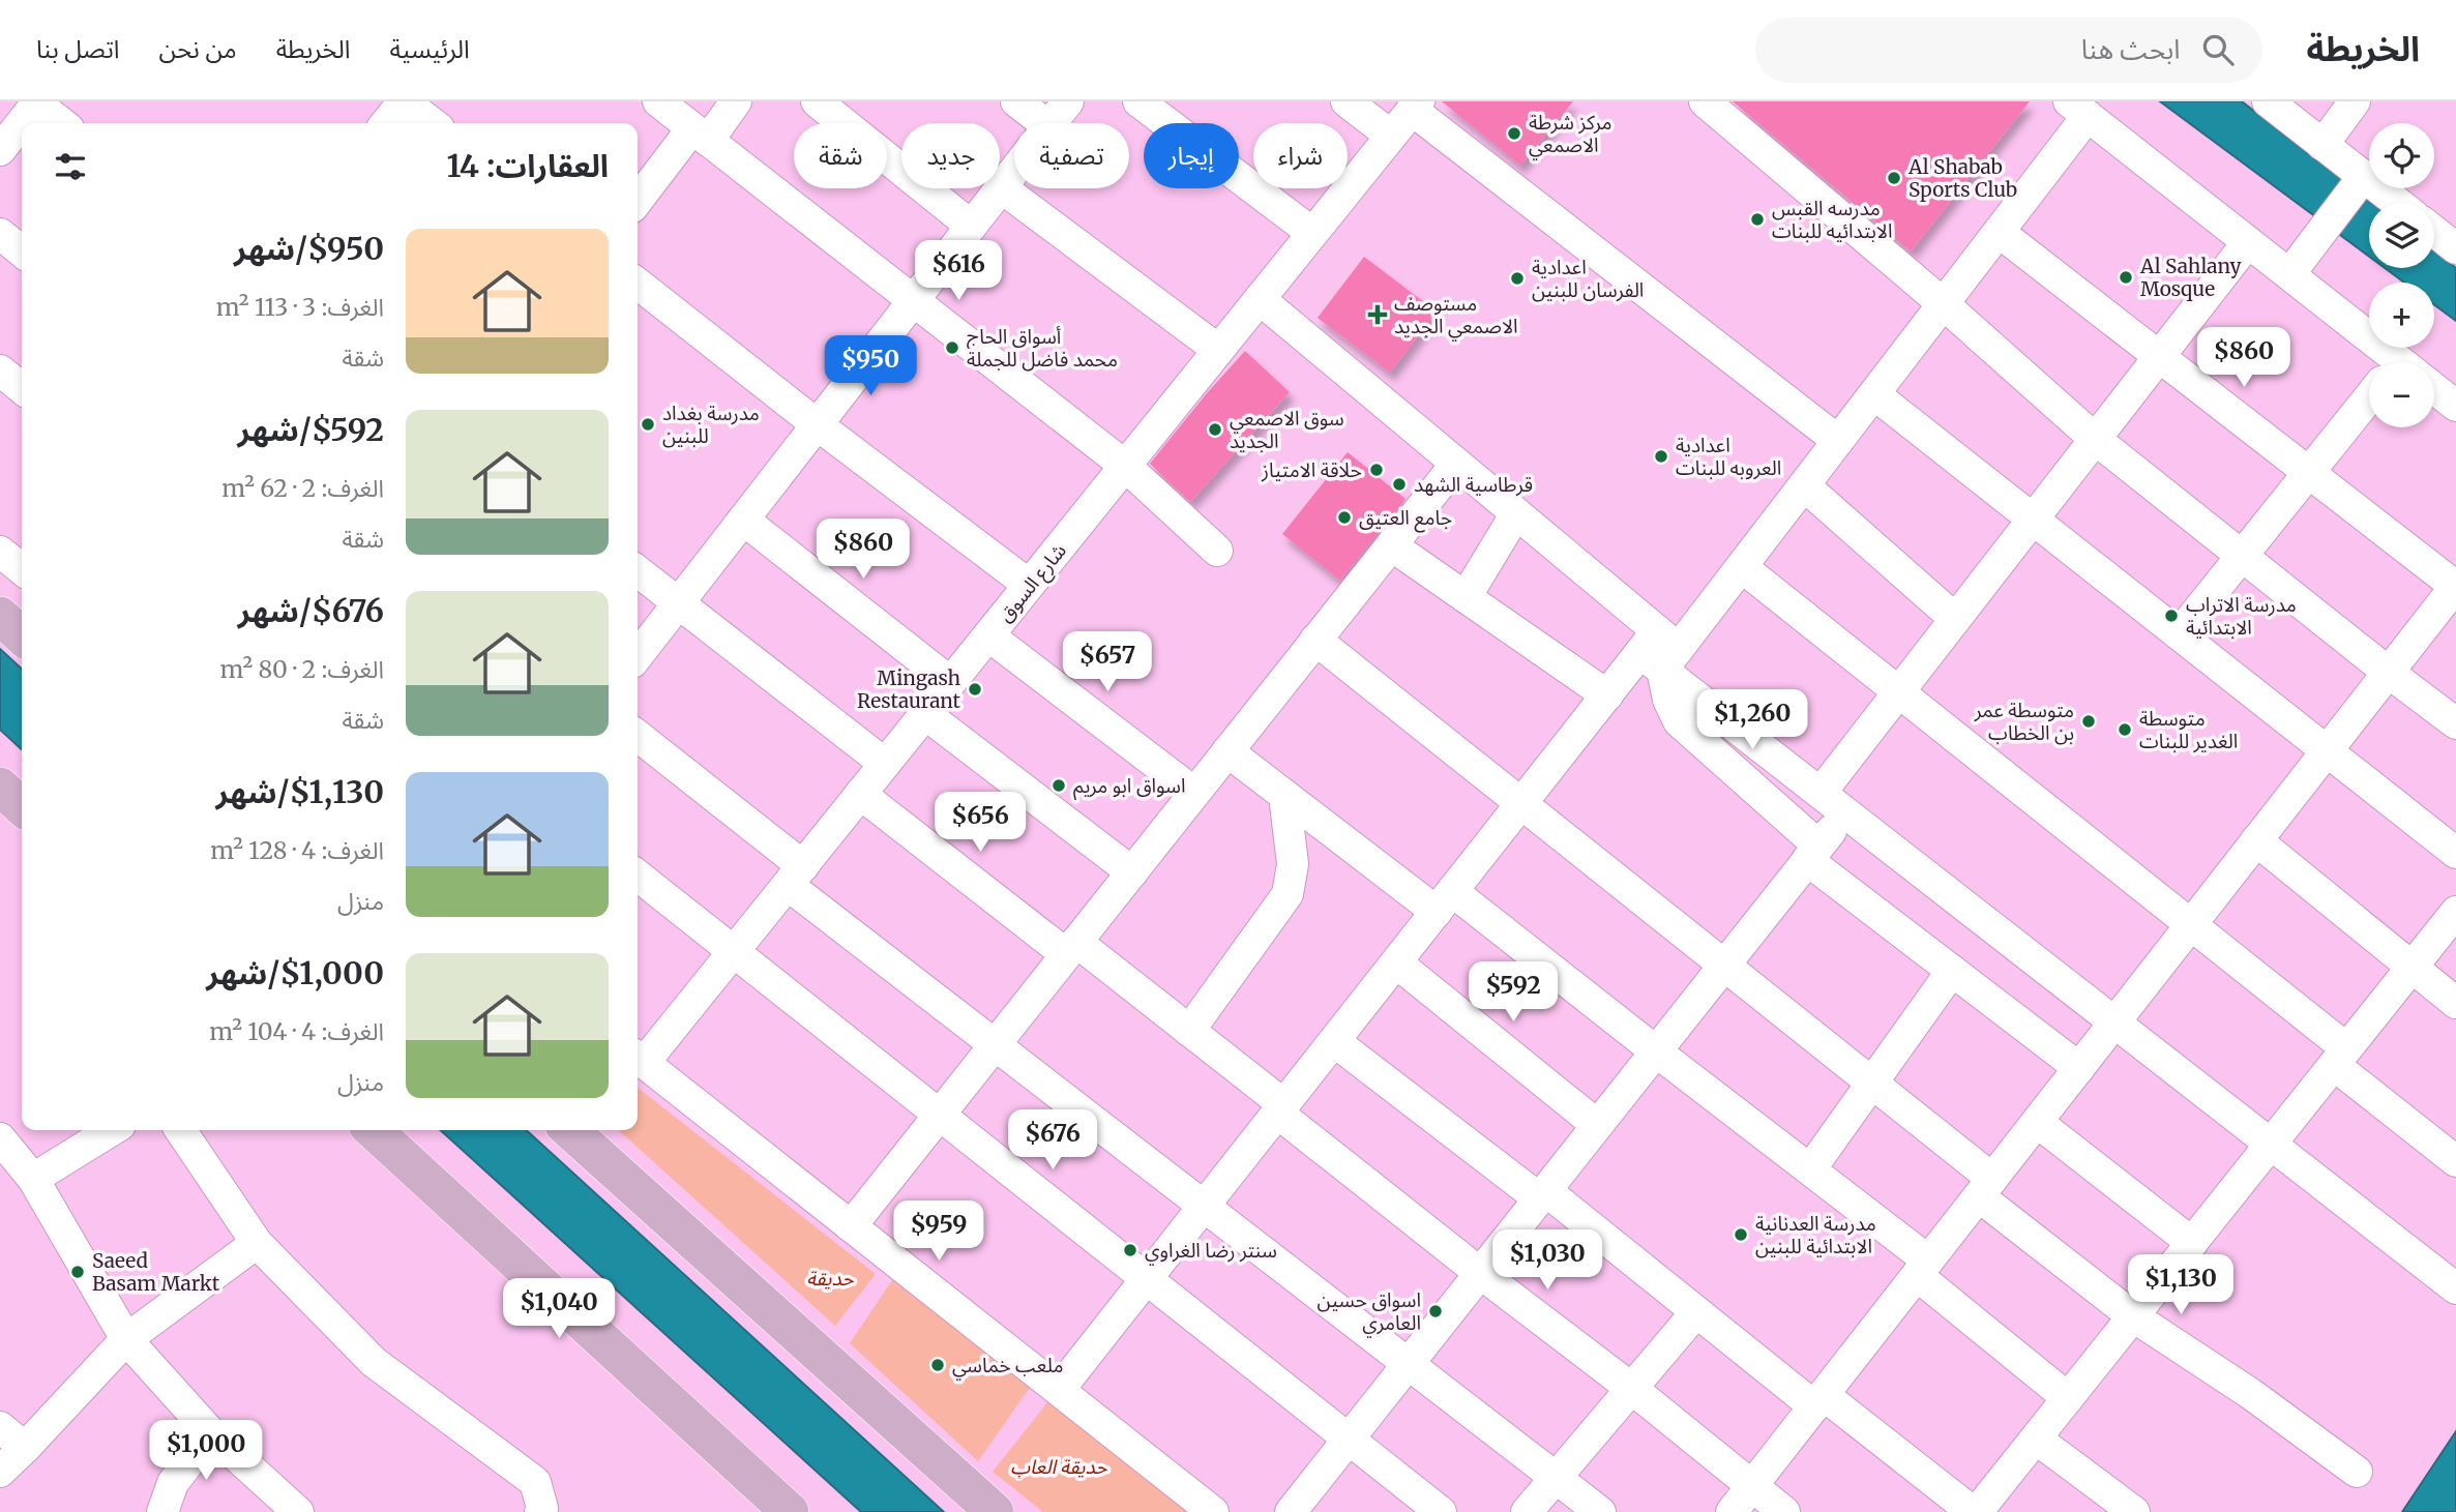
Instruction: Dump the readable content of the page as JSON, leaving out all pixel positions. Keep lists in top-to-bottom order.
{
  "streets": {
    "street": ["شارع السوق"]
  },
  "parks": ["حديقة", "حديقة العاب"],
  "places": {
    "other": [
      "مركز شرطة الاصمعي",
      "Al Shabab Sports Club",
      "مدرسه القبس الابتدائيه للبنات",
      "Al Sahlany Mosque",
      "اعدادية الفرسان للبنين",
      "أسواق الحاج محمد فاضل للجملة",
      "مدرسة بغداد للبنين",
      "سوق الاصمعي الجديد",
      "اعدادية العروبه للبنات",
      "حلاقة الامتياز",
      "قرطاسية الشهد",
      "جامع العتيق",
      "مدرسة الاتراب الابتدائية",
      "Mingash Restaurant",
      "متوسطة عمر بن الخطاب",
      "متوسطة الغدير للبنات",
      "اسواق ابو مريم",
      "مدرسة العدنانية الابتدائية للبنين",
      "سنتر رضا الغراوي",
      "Saeed Basam Markt",
      "اسواق حسين العامري",
      "ملعب خماسي"
    ],
    "health": ["مستوصف الاصمعي الجديد"]
  },
  "page": {
    "header": "الخريطة",
    "search": "ابحث هنا",
    "nav": [
      "الرئيسية",
      "الخريطة",
      "من نحن",
      "اتصل بنا"
    ],
    "map_buttons": ["+", "−"],
    "chip": [
      "شراء",
      "إيجار",
      "تصفية",
      "جديد",
      "شقة"
    ],
    "heading": "العقارات: 14",
    "list": [
      {
        "name": "$950/شهر",
        "note": "الغرف: 3 · 113 m² · شقة"
      },
      {
        "name": "$592/شهر",
        "note": "الغرف: 2 · 62 m² · شقة"
      },
      {
        "name": "$676/شهر",
        "note": "الغرف: 2 · 80 m² · شقة"
      },
      {
        "name": "$1,130/شهر",
        "note": "الغرف: 4 · 128 m² · منزل"
      },
      {
        "name": "$1,000/شهر",
        "note": "الغرف: 4 · 104 m² · منزل"
      }
    ],
    "price": [
      "$616",
      "$860",
      "$950",
      "$860",
      "$657",
      "$1,260",
      "$656",
      "$592",
      "$676",
      "$959",
      "$1,030",
      "$1,130",
      "$1,040",
      "$1,000"
    ]
  }
}
